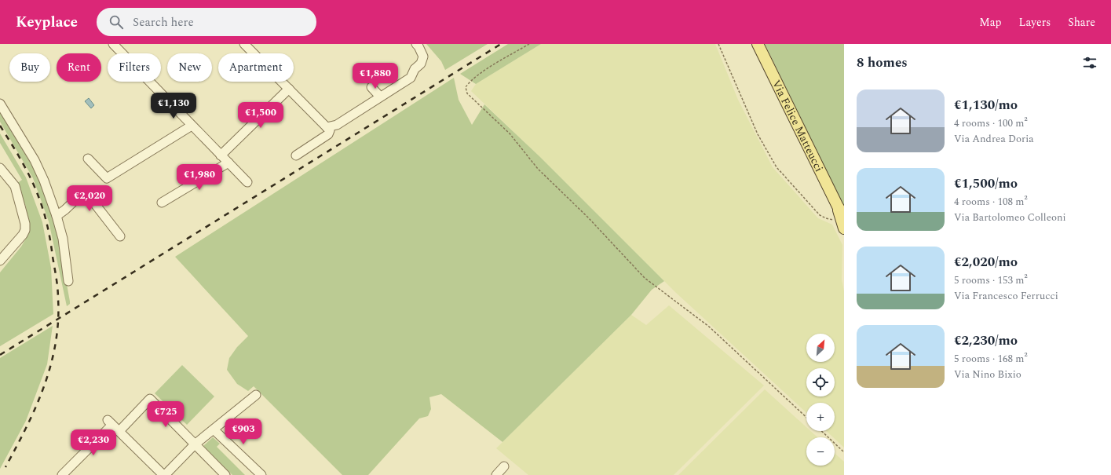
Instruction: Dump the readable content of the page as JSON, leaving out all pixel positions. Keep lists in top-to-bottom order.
{
  "streets": {
    "main road": ["Via Felice Matteucci"]
  },
  "north": "top right",
  "page": {
    "header": "Keyplace",
    "search": "Search here",
    "nav": ["Map", "Layers", "Share"],
    "heading": "8 homes",
    "chip": [
      "Buy",
      "Rent",
      "Filters",
      "New",
      "Apartment"
    ],
    "price": [
      "€1,880",
      "€1,130",
      "€1,500",
      "€1,980",
      "€2,020",
      "€725",
      "€903",
      "€2,230"
    ],
    "list": [
      {
        "name": "€1,130/mo",
        "note": "4 rooms · 100 m² · Via Andrea Doria"
      },
      {
        "name": "€1,500/mo",
        "note": "4 rooms · 108 m² · Via Bartolomeo Colleoni"
      },
      {
        "name": "€2,020/mo",
        "note": "5 rooms · 153 m² · Via Francesco Ferrucci"
      },
      {
        "name": "€2,230/mo",
        "note": "5 rooms · 168 m² · Via Nino Bixio"
      }
    ],
    "map_buttons": ["+", "−"]
  }
}
